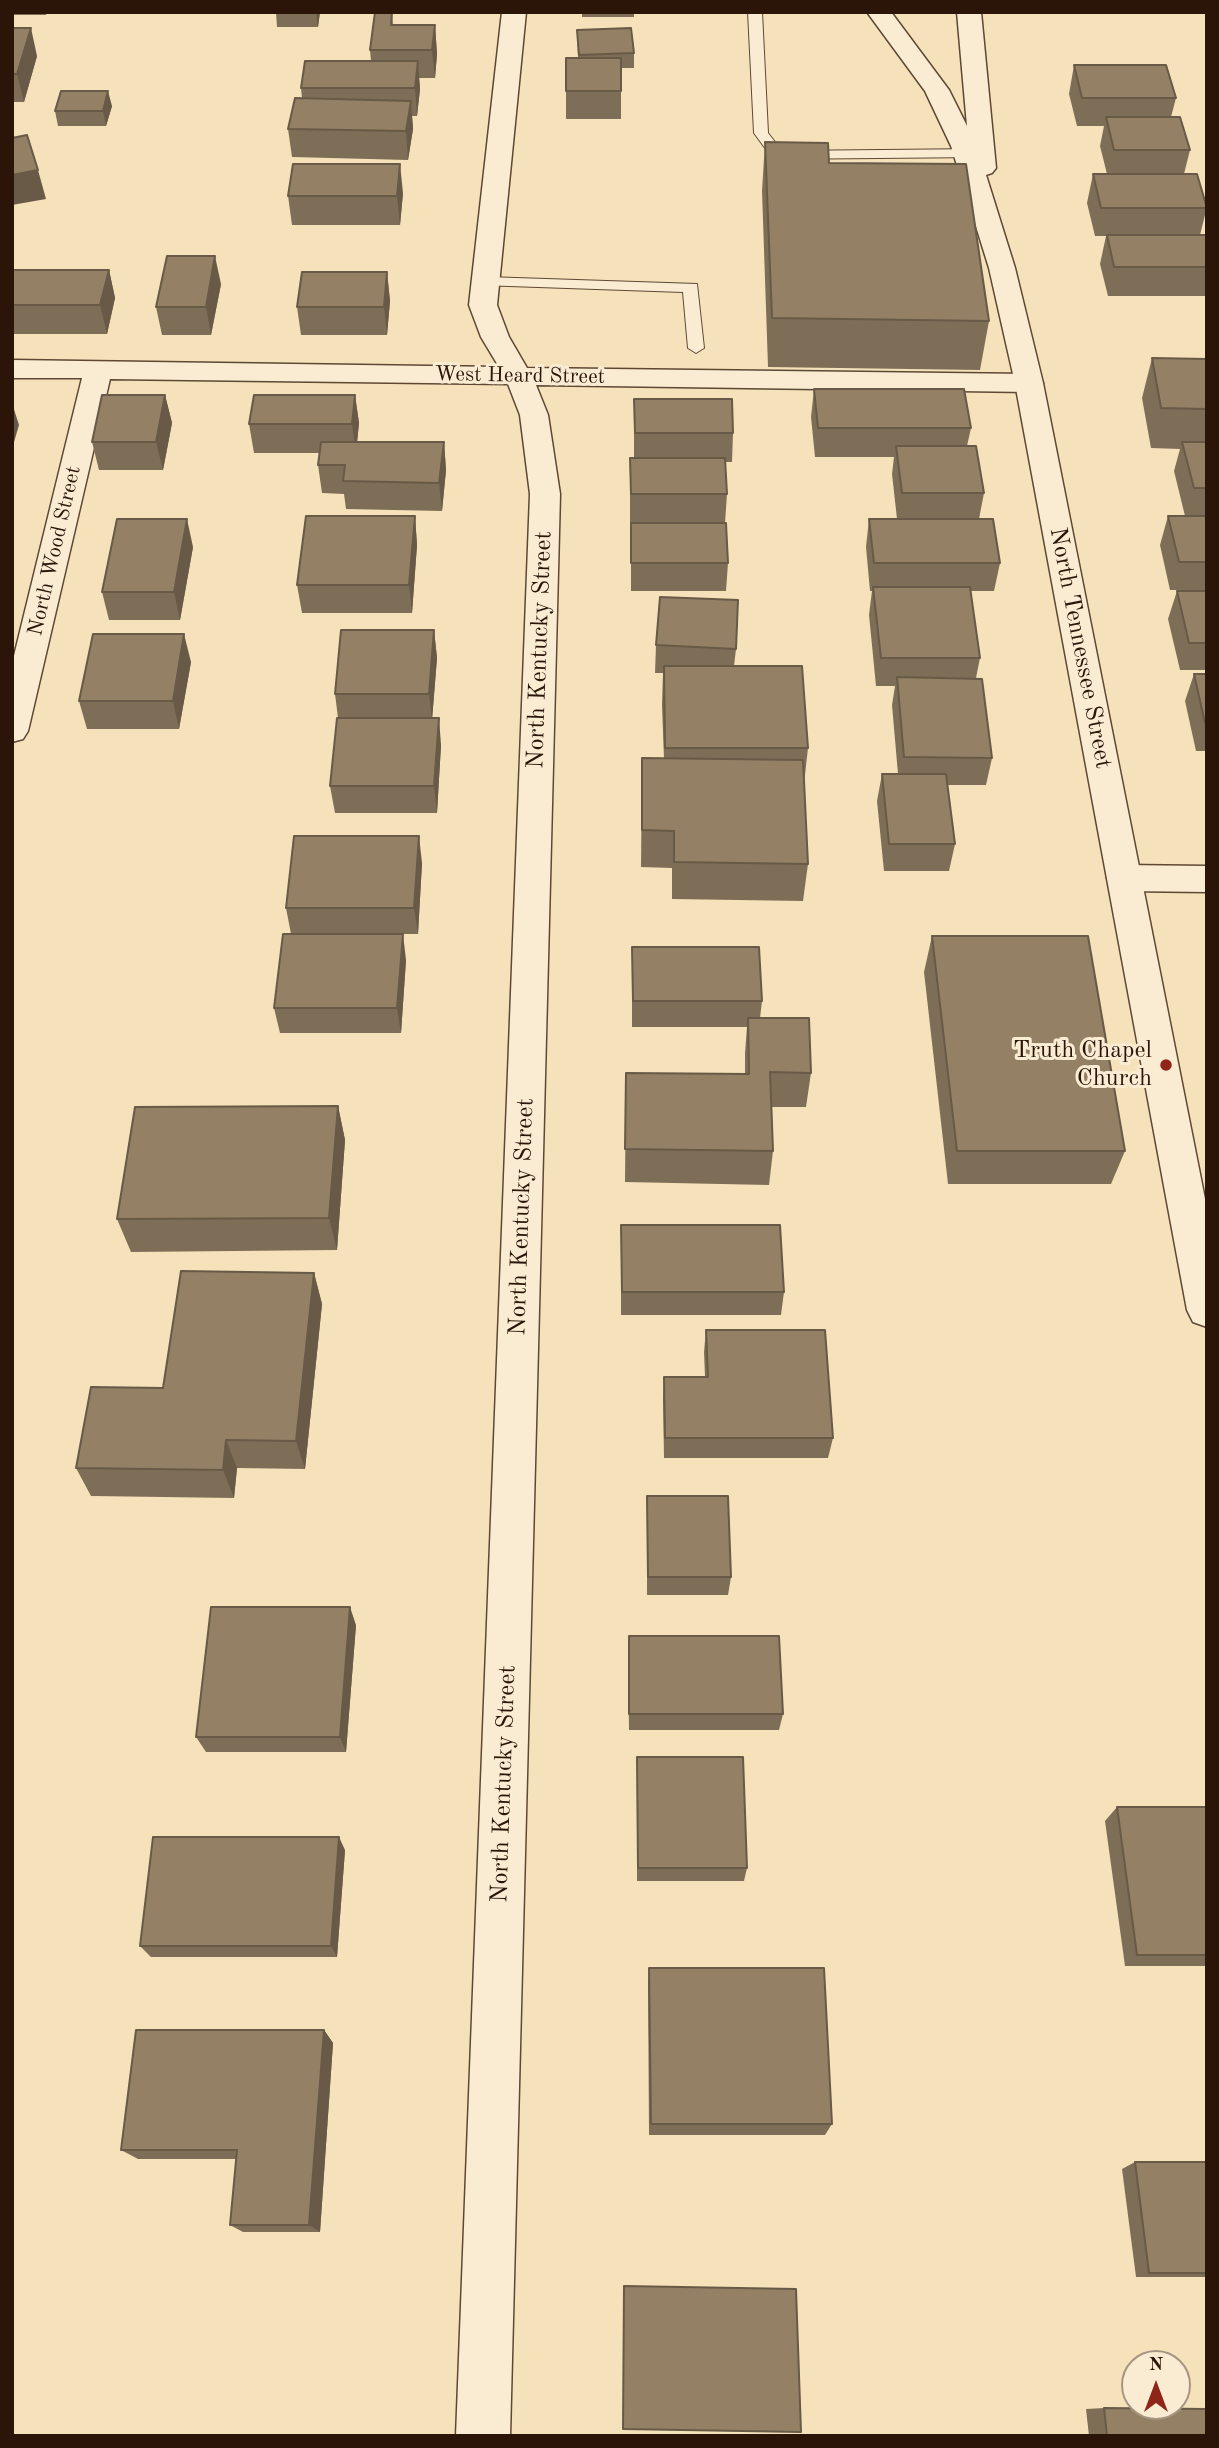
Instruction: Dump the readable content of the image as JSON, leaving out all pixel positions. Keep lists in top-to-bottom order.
{
  "streets": {
    "street": [
      "West Heard Street",
      "North Wood Street",
      "North Tennessee Street",
      "North Kentucky Street"
    ]
  },
  "crossings": [
    ["West Heard Street", "North Wood Street"],
    ["West Heard Street", "North Tennessee Street"],
    ["West Heard Street", "North Kentucky Street"]
  ],
  "places": ["Truth Chapel Church"],
  "north": "top"
}
